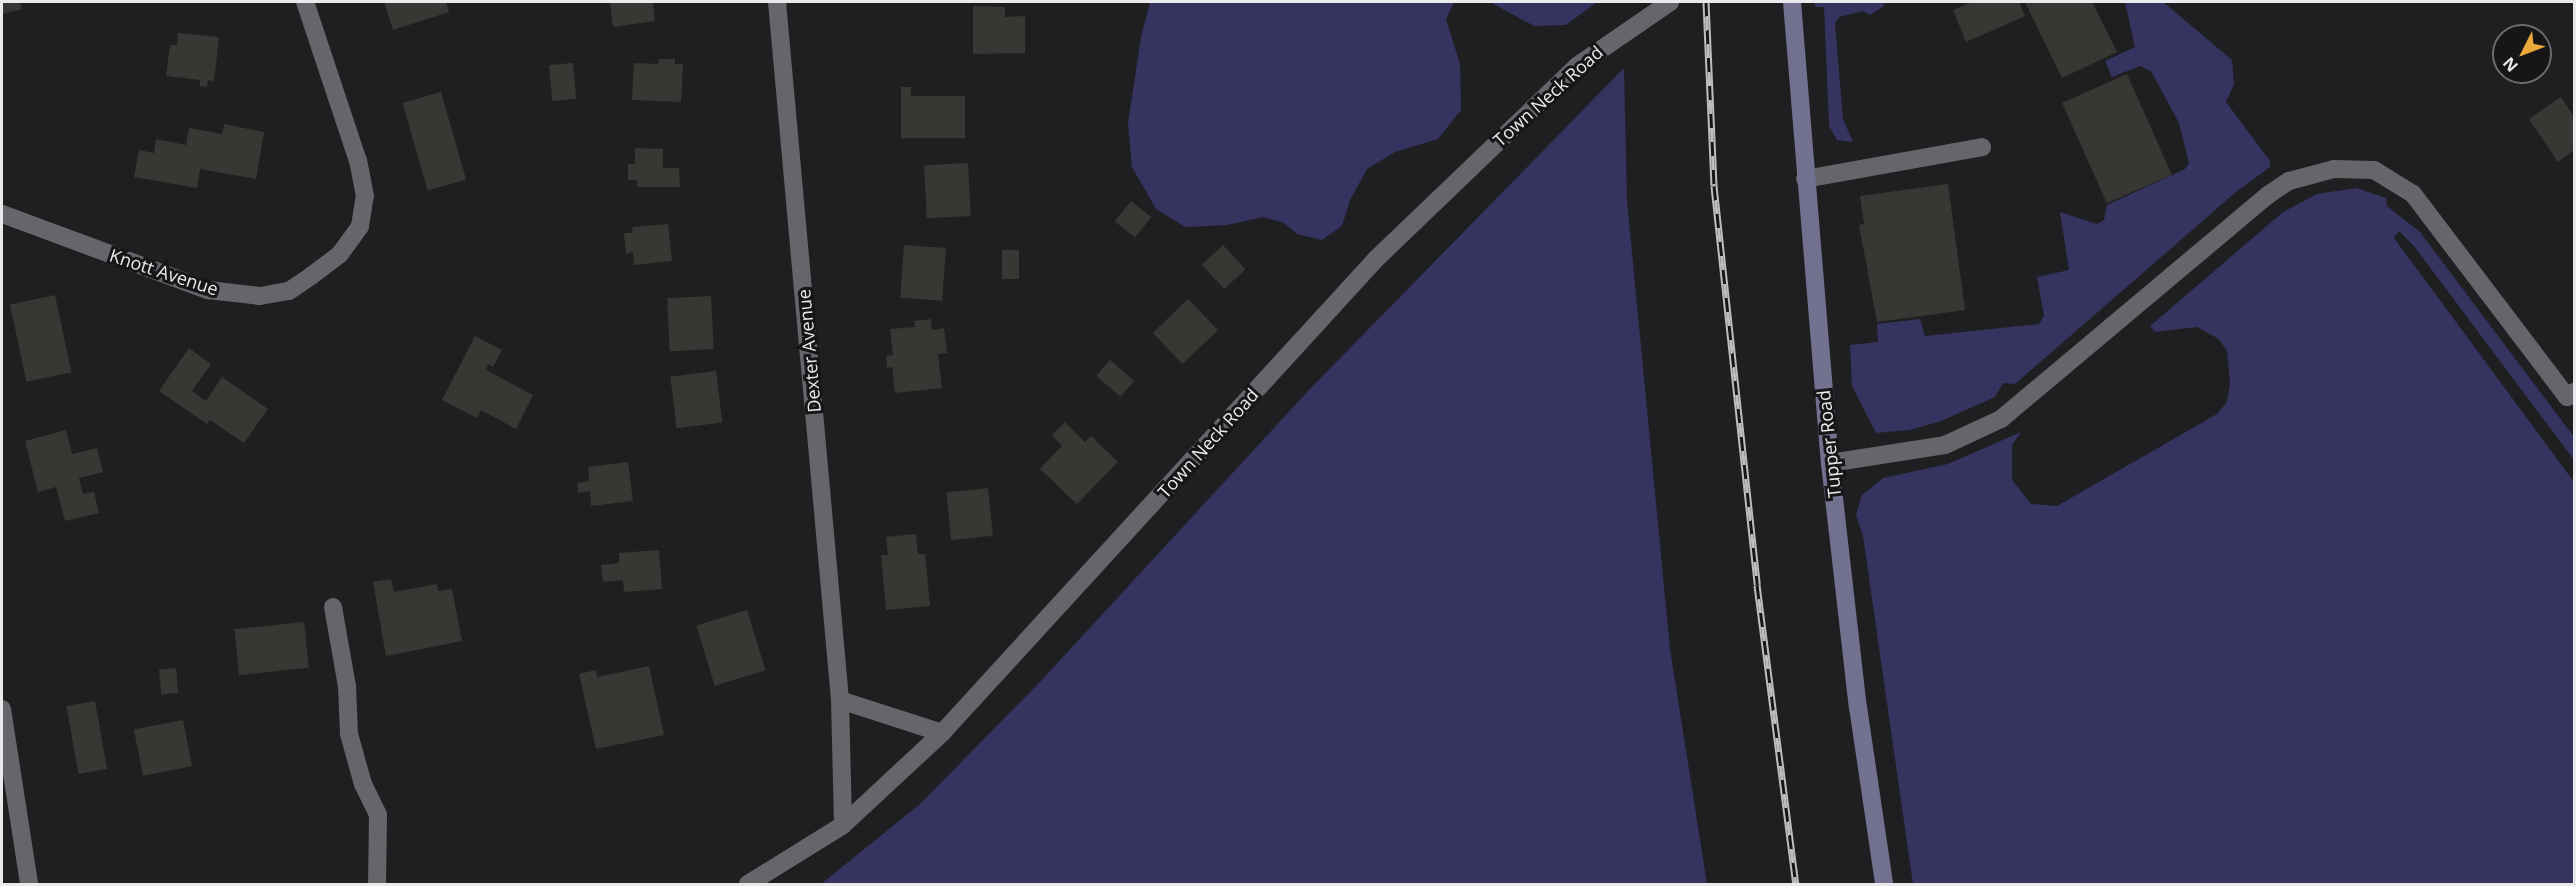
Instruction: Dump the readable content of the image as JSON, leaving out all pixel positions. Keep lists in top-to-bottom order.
{
  "streets": {
    "main road": ["Tupper Road"],
    "street": ["Town Neck Road", "Knott Avenue", "Dexter Avenue"]
  },
  "crossings": [
    ["Town Neck Road", "Dexter Avenue"]
  ],
  "north": "bottom left"
}
